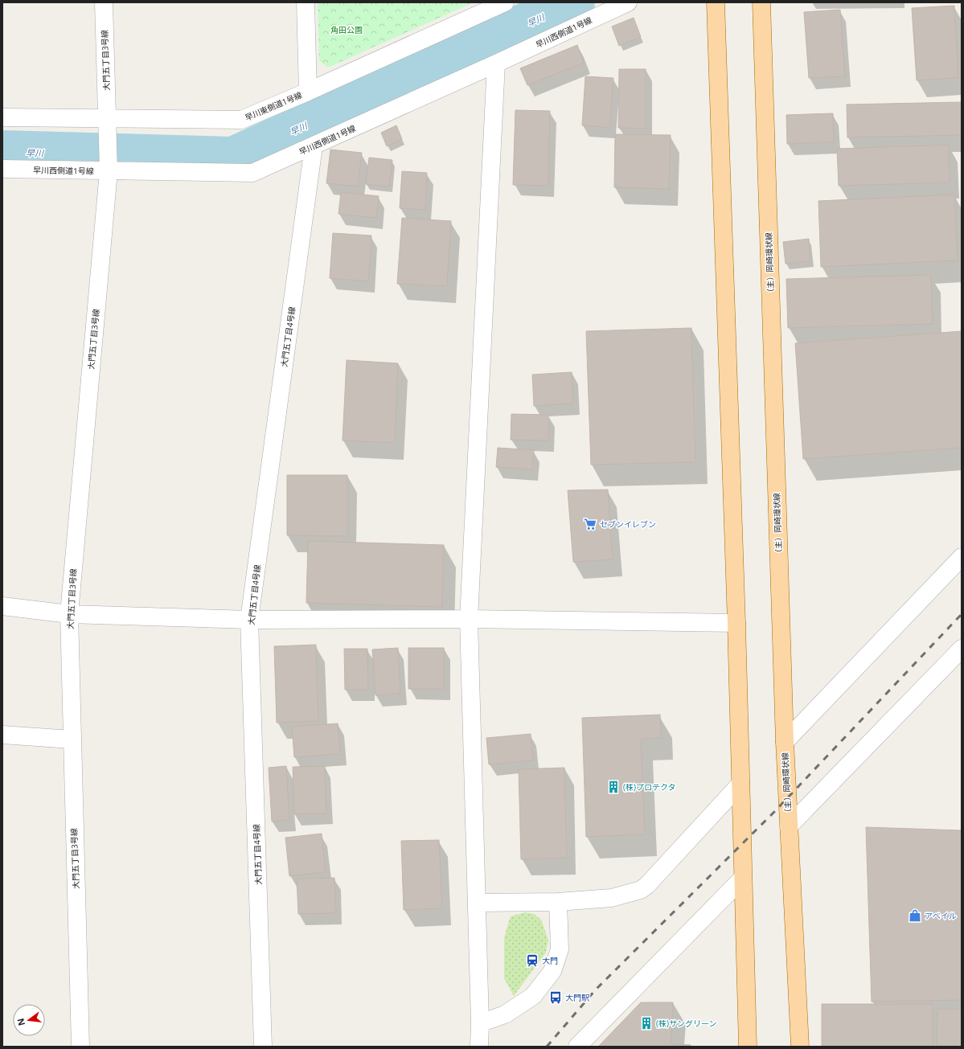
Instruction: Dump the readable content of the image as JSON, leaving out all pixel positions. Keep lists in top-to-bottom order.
{
  "streets": {
    "main road": ["（主）岡崎環状線"],
    "street": [
      "早川西側道1号線",
      "大門五丁目3号線",
      "早川東側道1号線",
      "大門五丁目4号線"
    ]
  },
  "crossings": [
    ["早川西側道1号線", "大門五丁目3号線"],
    ["早川西側道1号線", "大門五丁目4号線"],
    ["大門五丁目3号線", "早川東側道1号線"]
  ],
  "water": ["早川"],
  "parks": ["角田公園"],
  "places": {
    "supermarket": ["セブンイレブン"],
    "building": ["(株)プロテクタ", "(株)サングリーン"],
    "shop": ["アベイル"],
    "station": ["大門"],
    "bus stop": ["大門駅"]
  },
  "north": "left"
}
